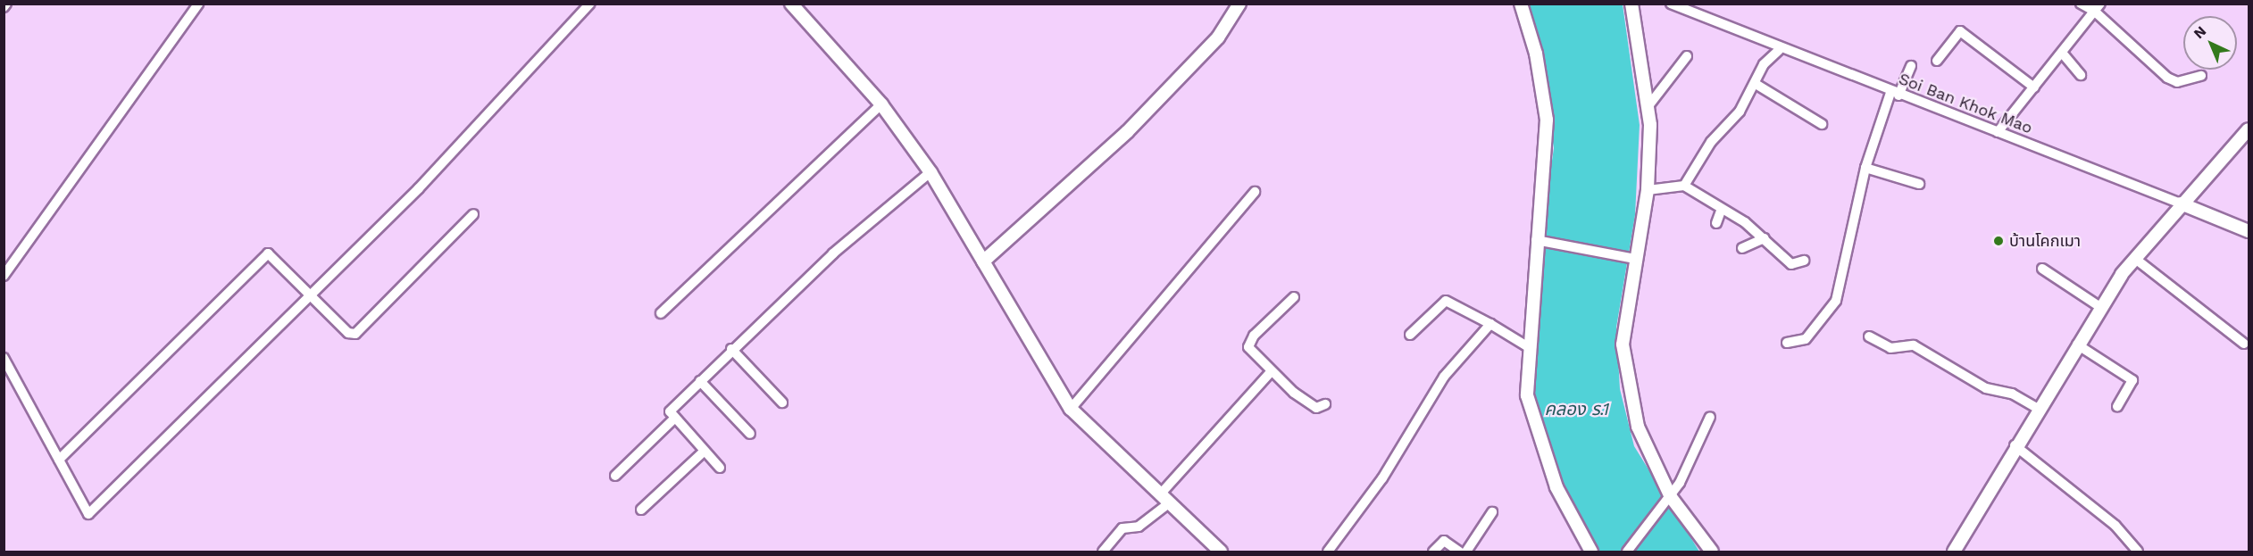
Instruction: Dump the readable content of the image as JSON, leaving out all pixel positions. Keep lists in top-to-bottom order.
{
  "streets": {
    "street": ["Soi Ban Khok Mao"]
  },
  "water": ["คลอง ร.1"],
  "places": ["บ้านโคกเมา"],
  "north": "top left"
}
